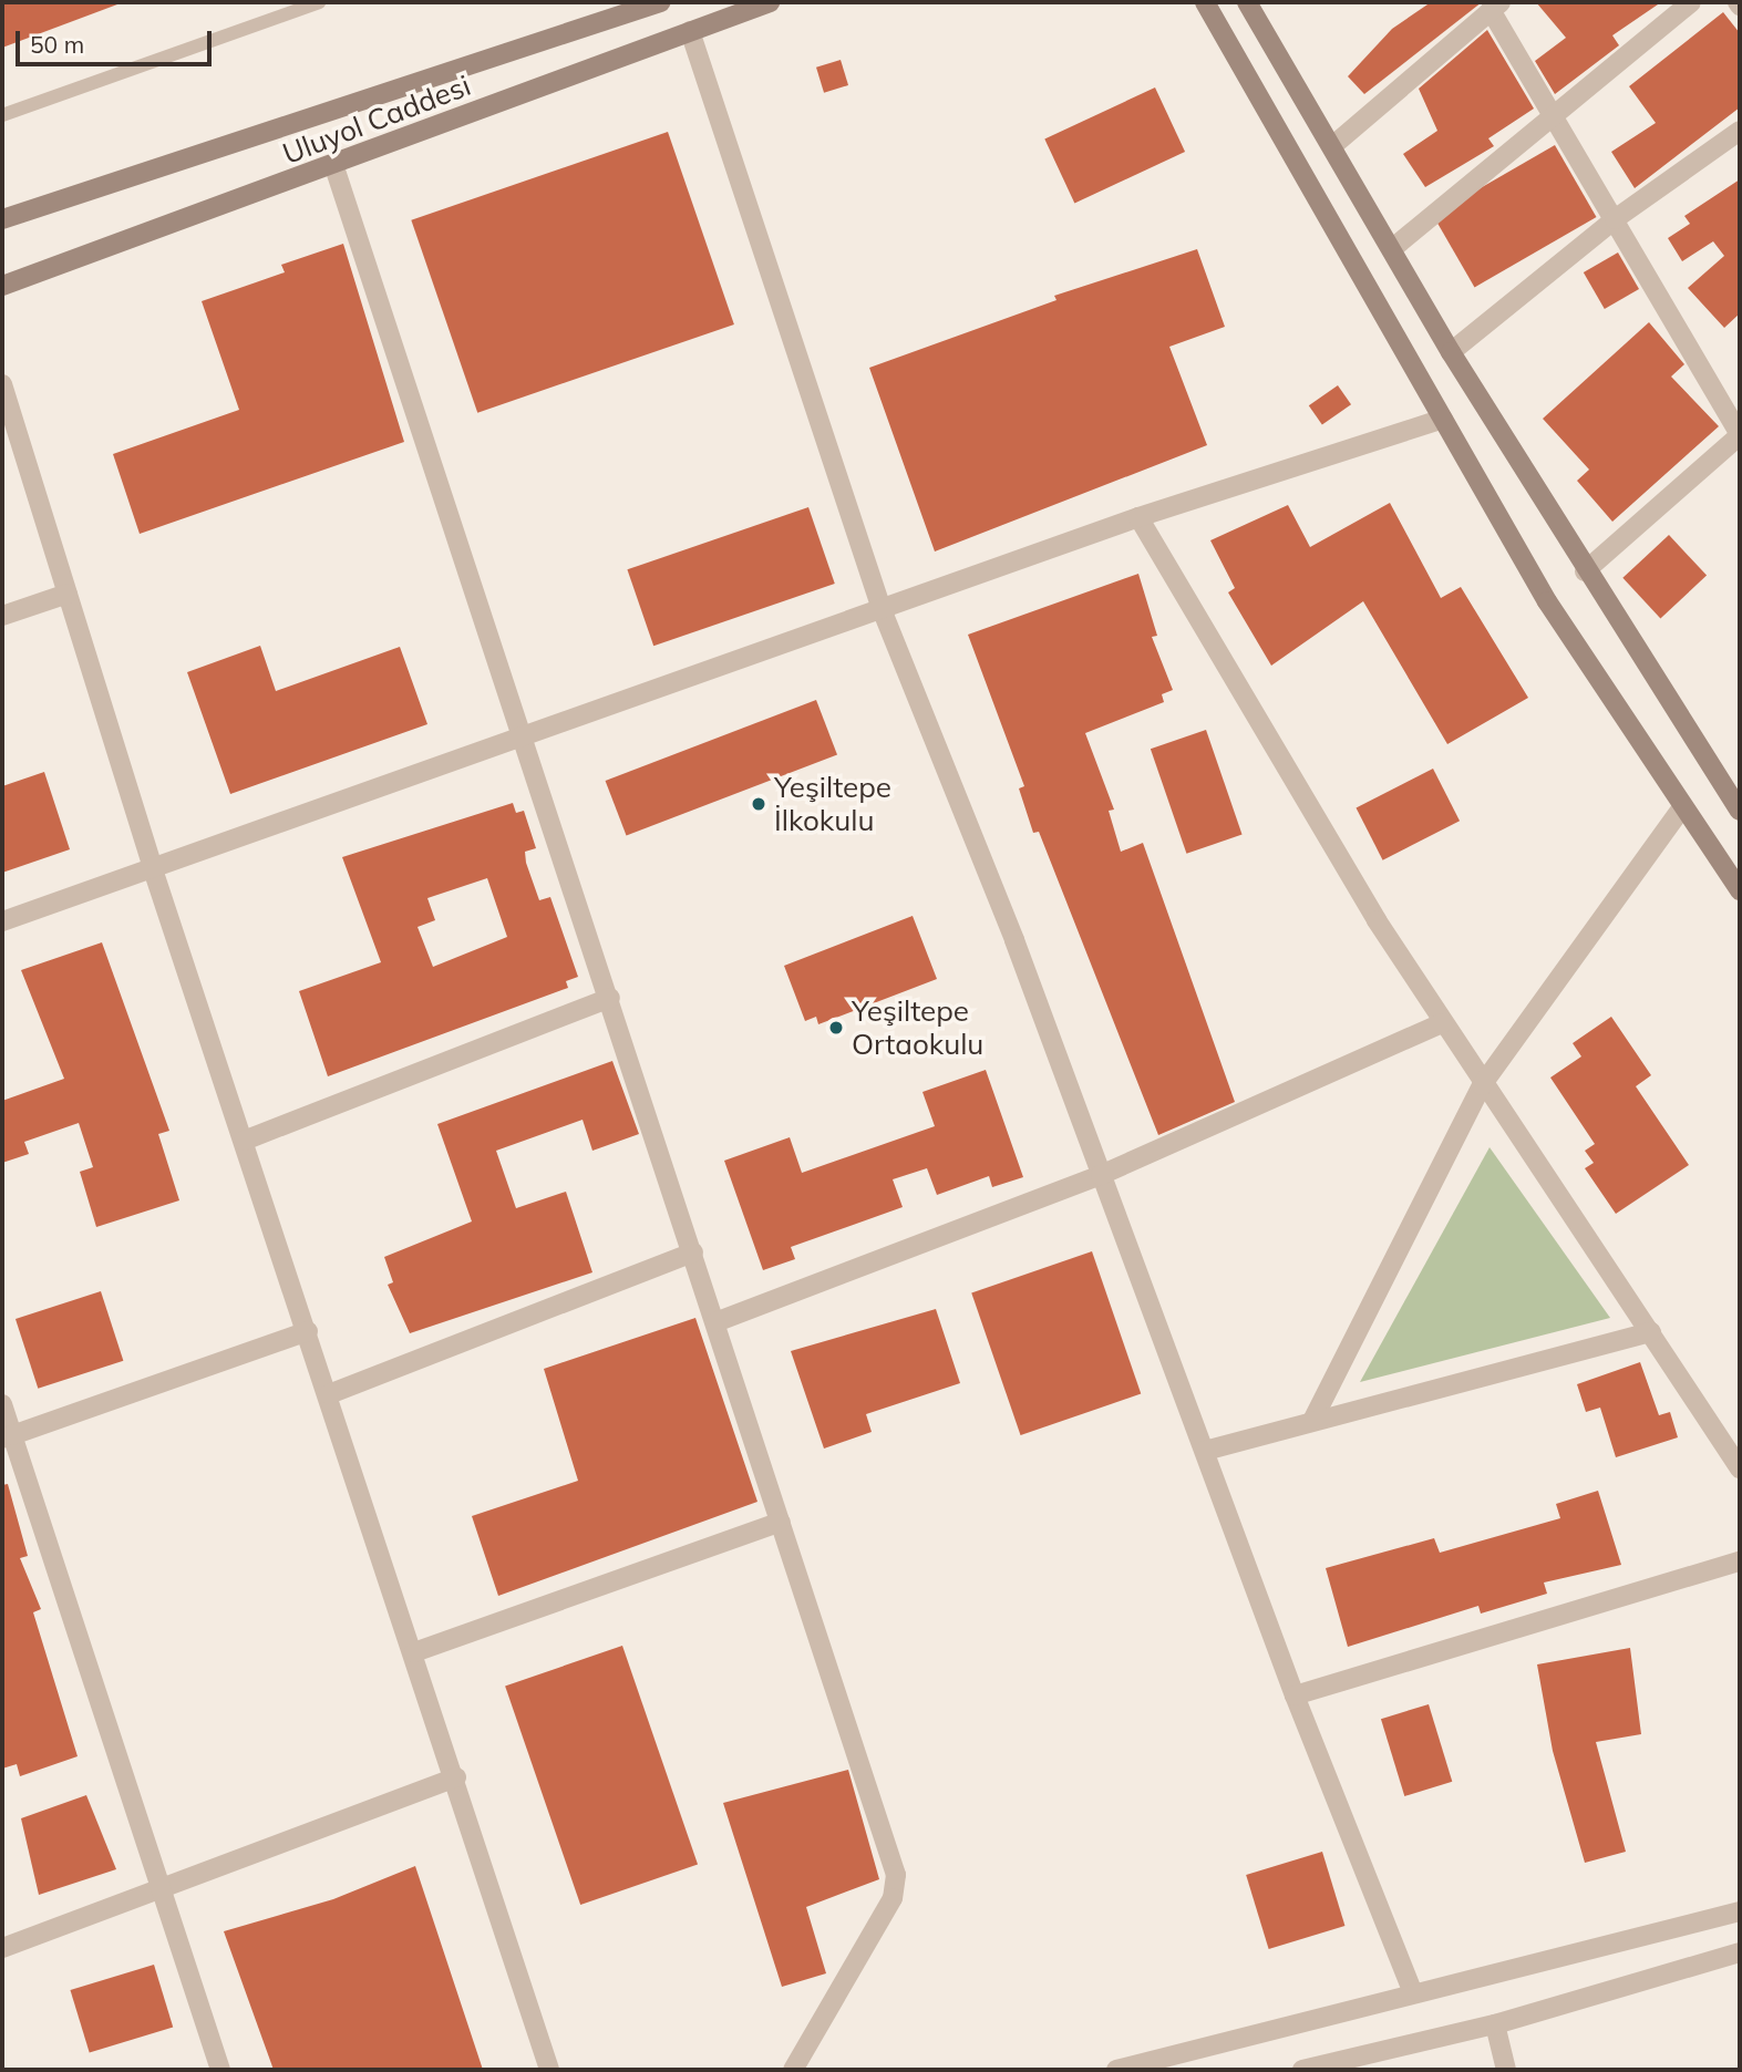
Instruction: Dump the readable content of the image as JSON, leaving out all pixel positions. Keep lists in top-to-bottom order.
{
  "streets": {
    "main road": ["Uluyol Caddesi"]
  },
  "places": ["Yeşiltepe İlkokulu", "Yeşiltepe Ortaokulu"],
  "scale_bar": "50 m"
}
